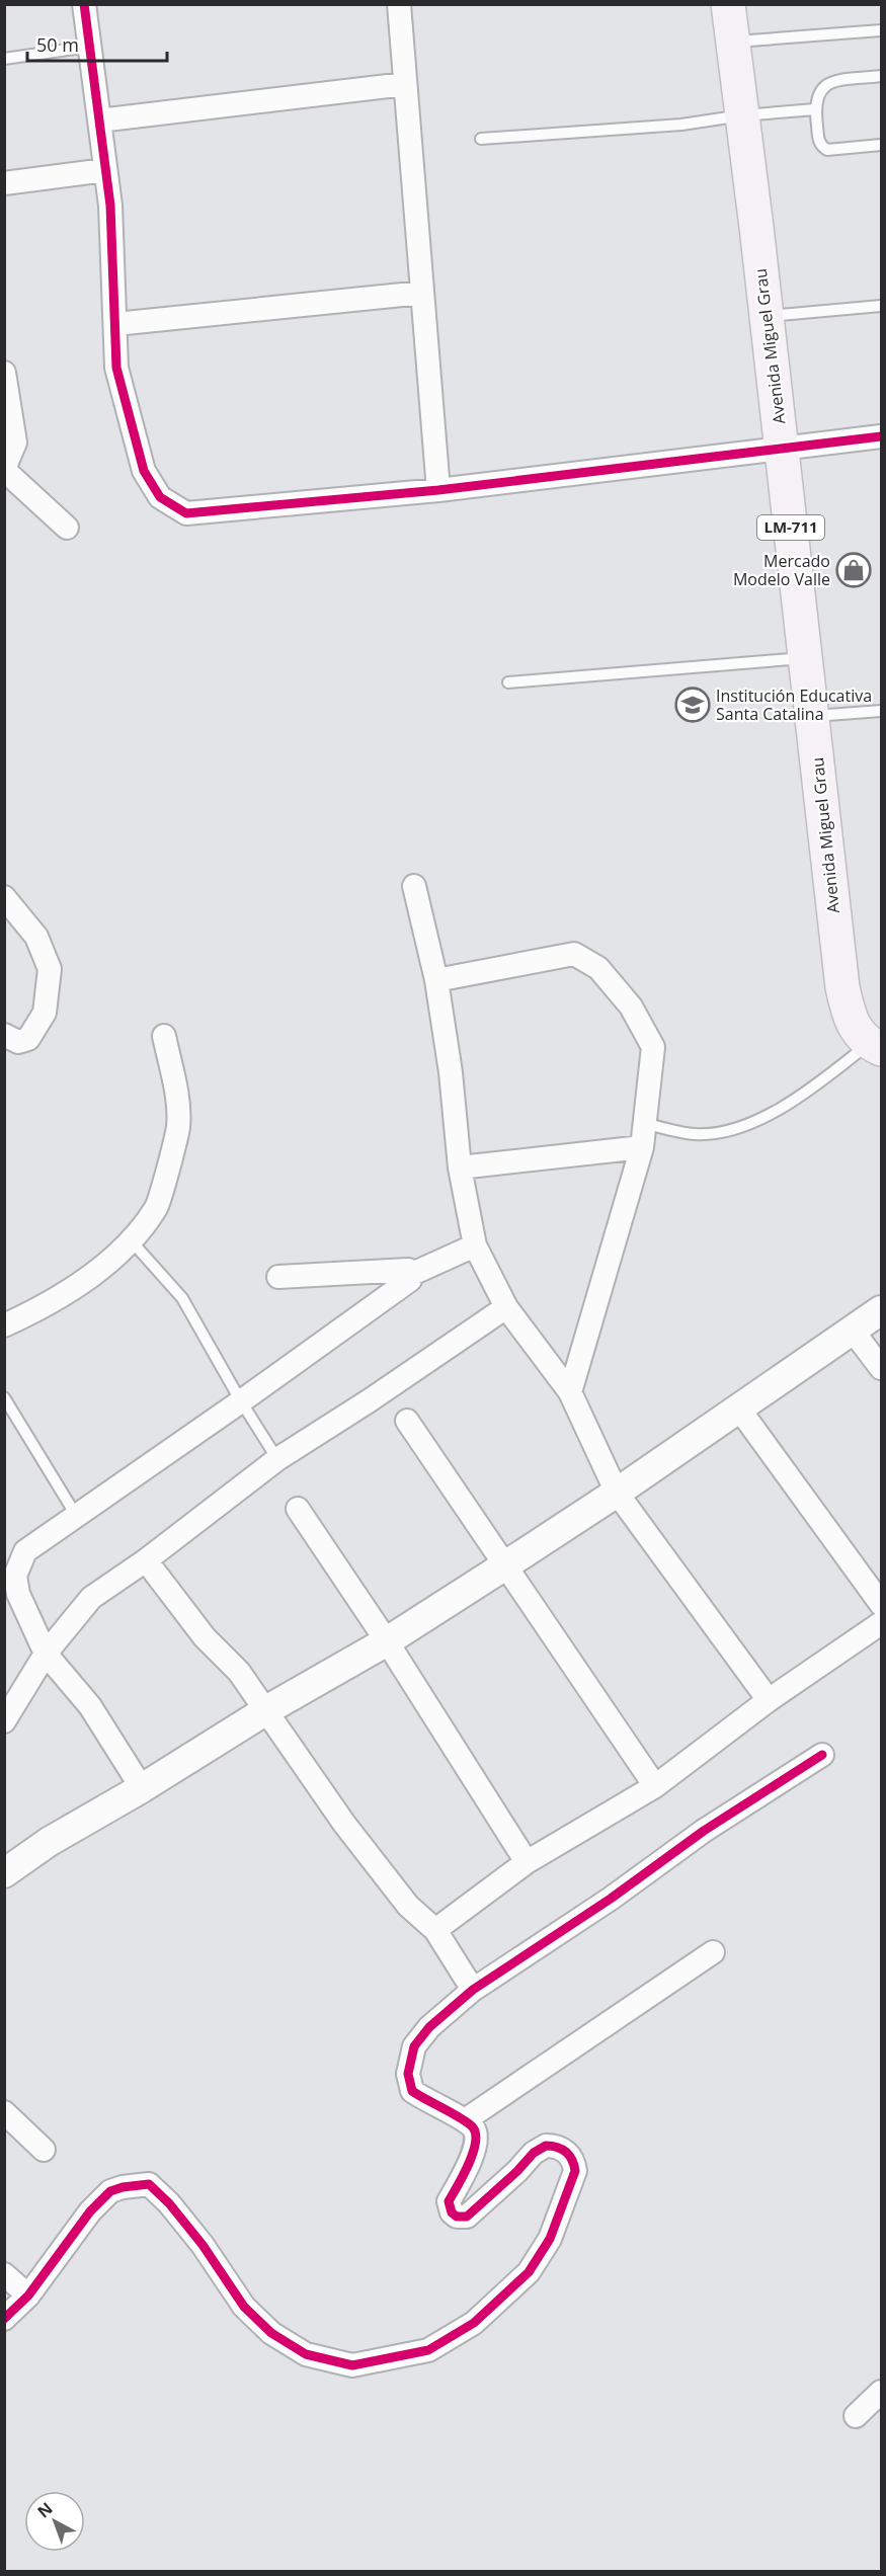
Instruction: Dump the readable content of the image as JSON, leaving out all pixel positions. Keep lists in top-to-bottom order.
{
  "streets": {
    "main road": ["Avenida Miguel Grau", "LM-711"]
  },
  "places": {
    "shop": ["Mercado Modelo Valle"],
    "school or university": ["Institución Educativa Santa Catalina"]
  },
  "scale_bar": "50 m",
  "north": "top left"
}
